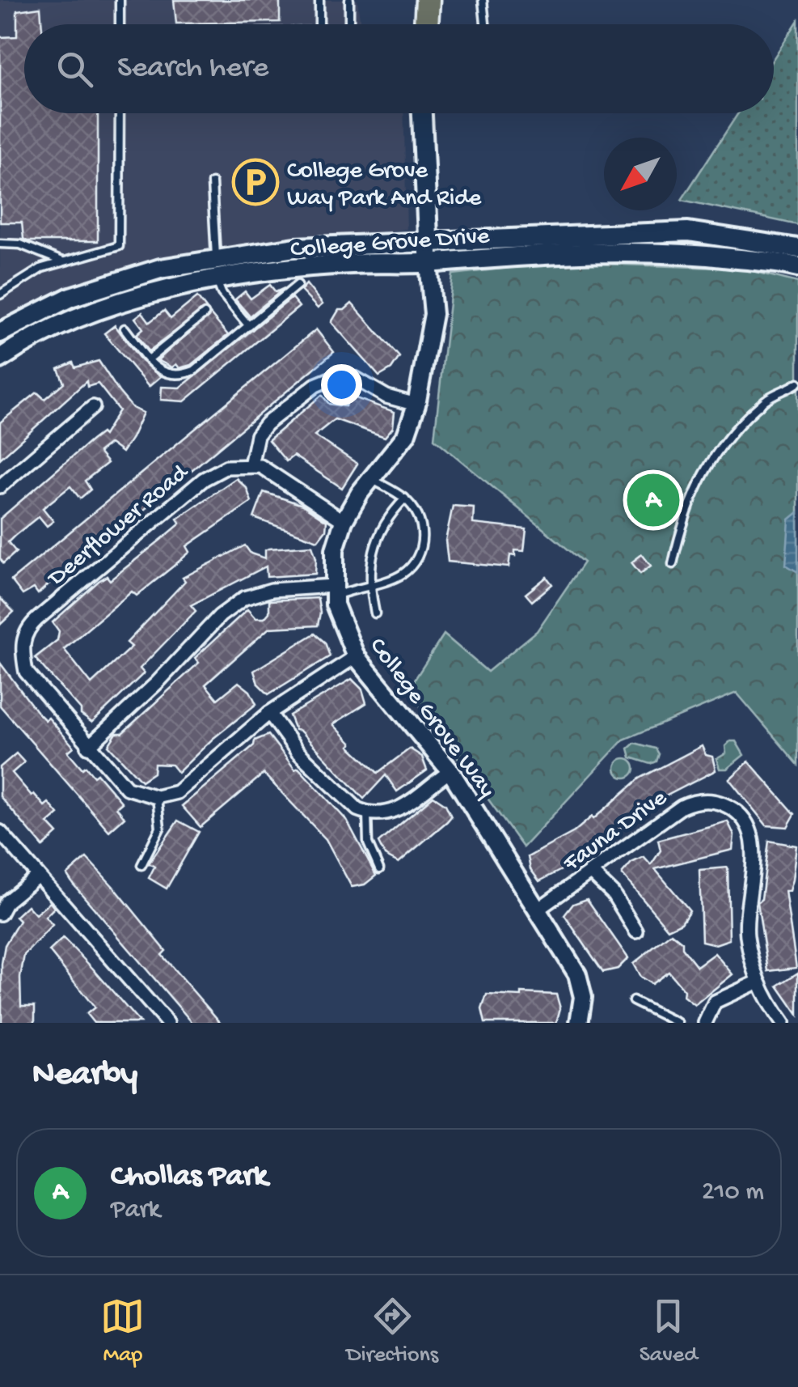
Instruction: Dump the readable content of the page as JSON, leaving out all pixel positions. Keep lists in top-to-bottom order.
{
  "streets": {
    "main road": ["College Grove Drive", "College Grove Way"],
    "street": ["Deerflower Road", "Fauna Drive"]
  },
  "crossings": [
    ["College Grove Drive", "College Grove Way"],
    ["College Grove Way", "Fauna Drive"]
  ],
  "places": {
    "parking": ["College Grove Way Park And Ride"]
  },
  "north": "bottom left",
  "page": {
    "search": "Search here",
    "pins": "A",
    "heading": "Nearby",
    "list": [
      {
        "mark": "A",
        "name": "Chollas Park",
        "note": "Park",
        "value": "210 m"
      }
    ],
    "nav": ["Map", "Directions", "Saved"]
  }
}
